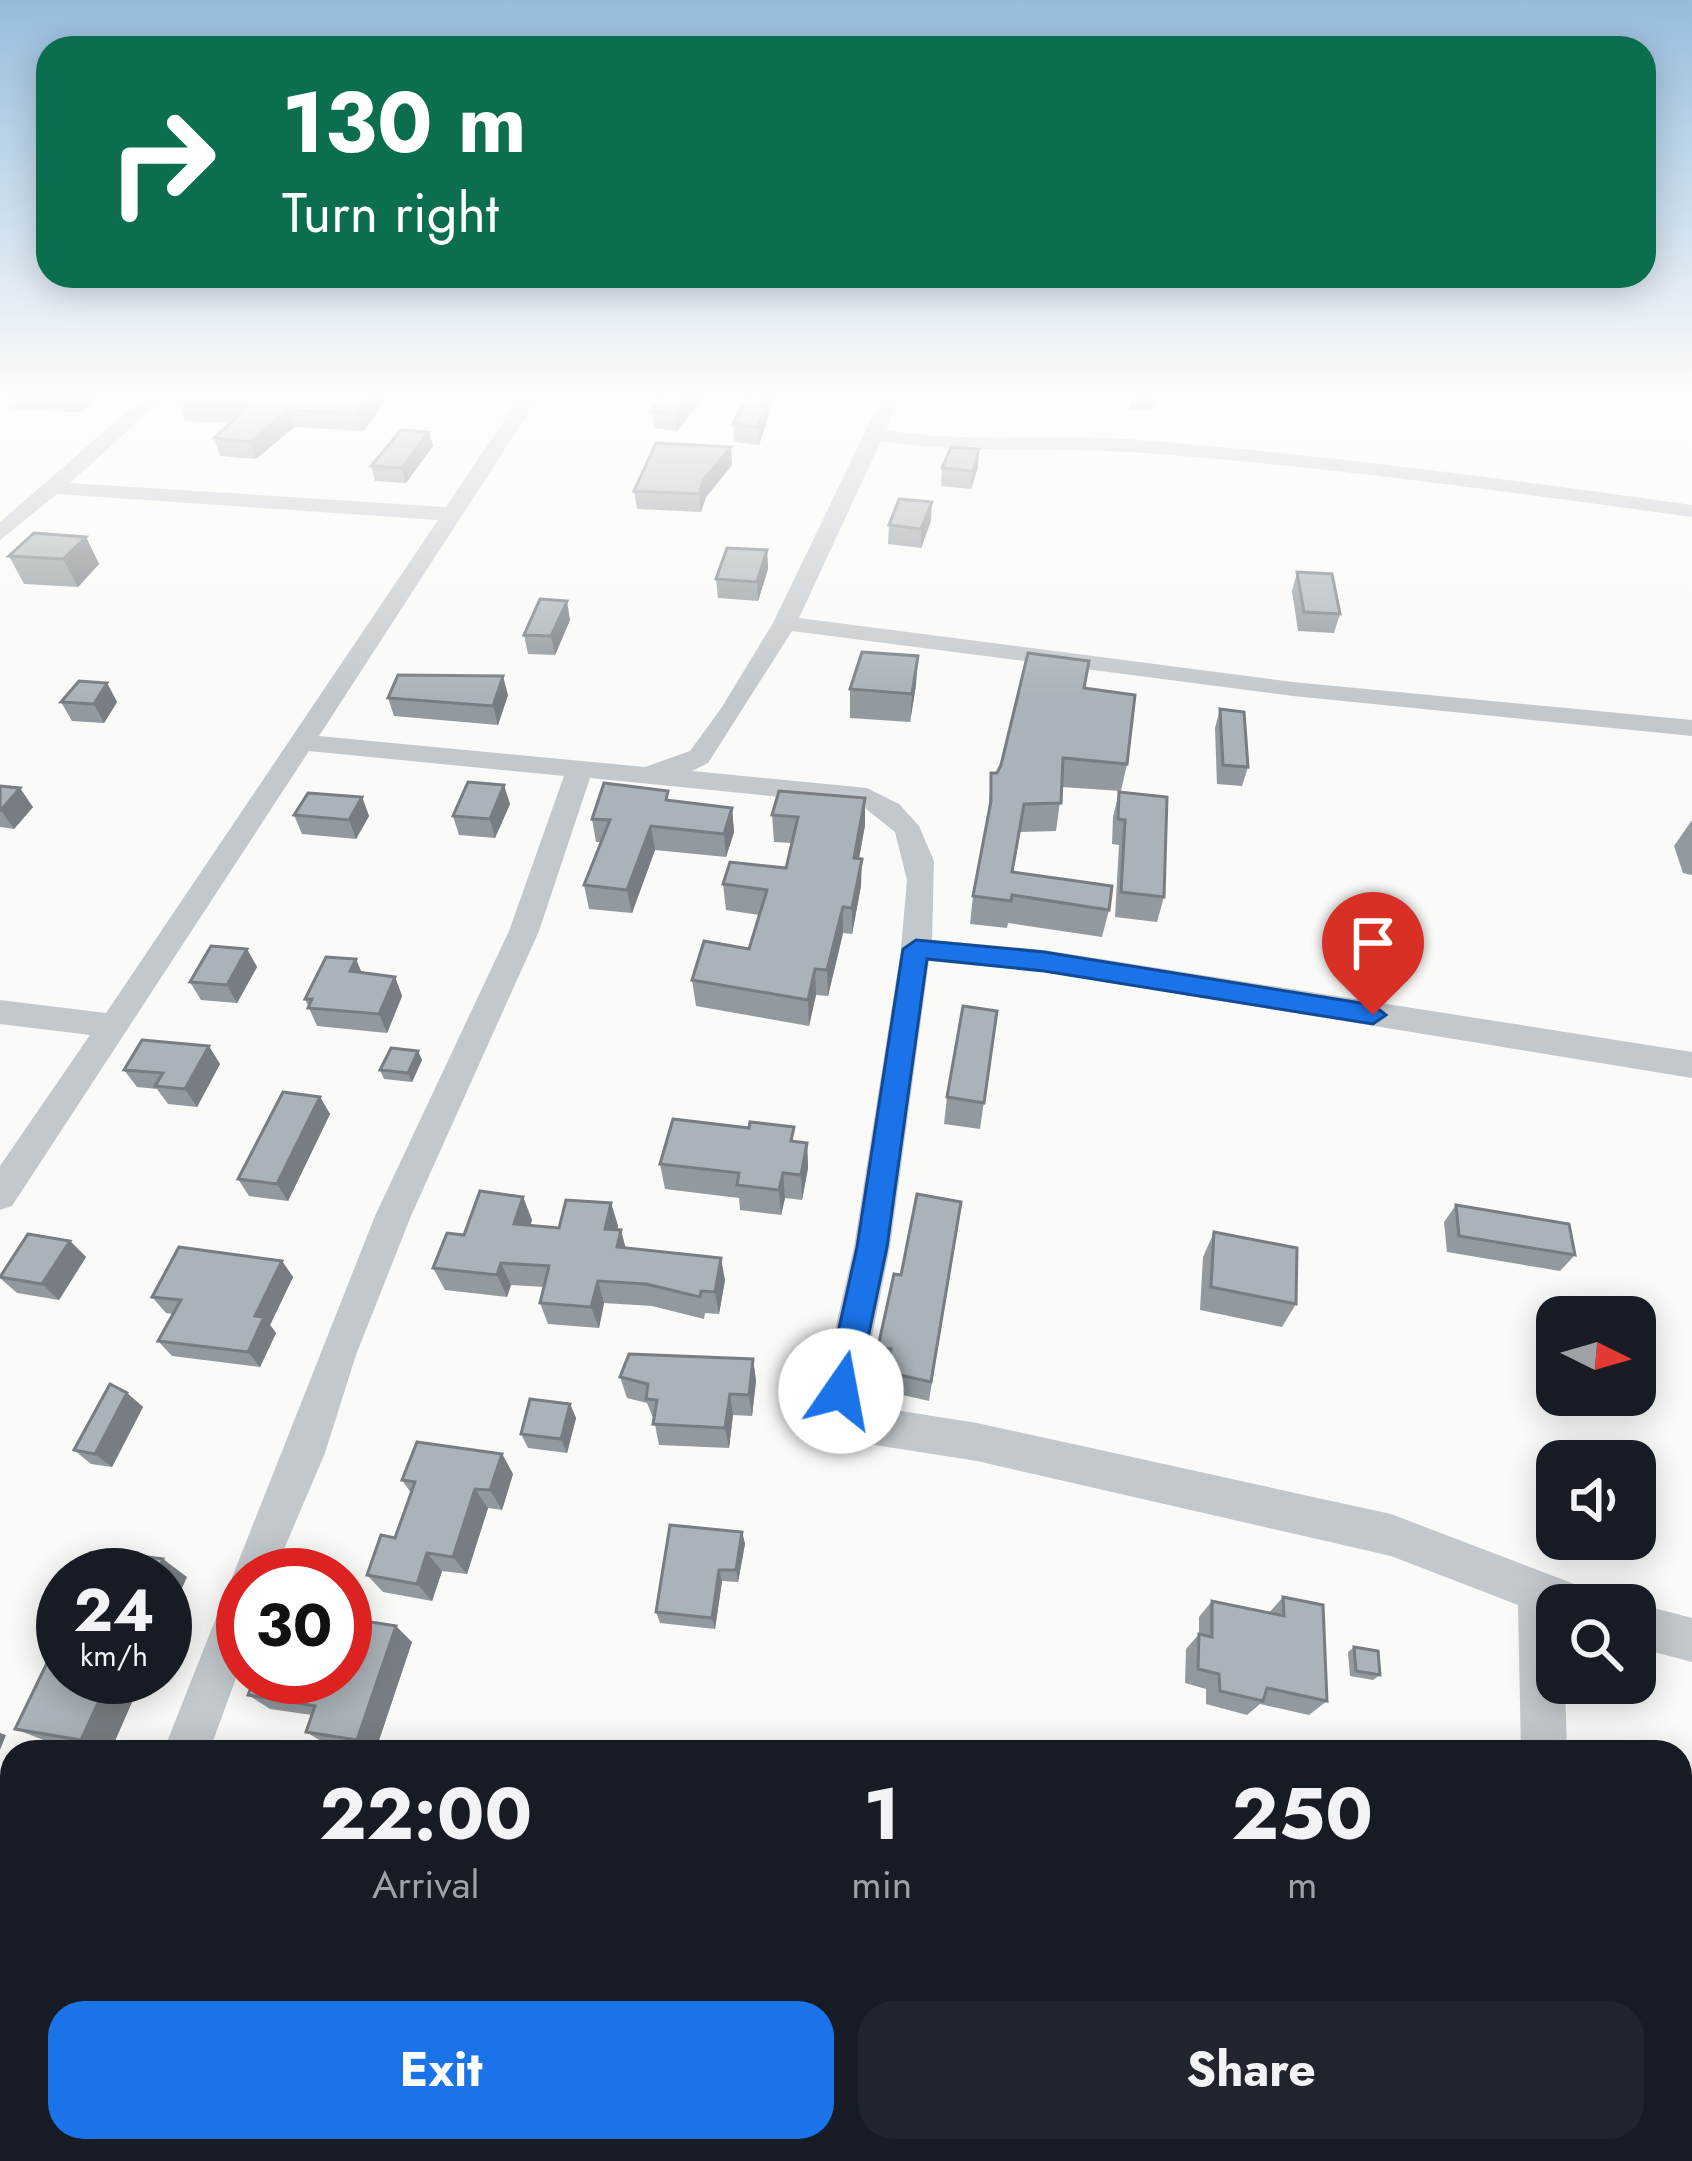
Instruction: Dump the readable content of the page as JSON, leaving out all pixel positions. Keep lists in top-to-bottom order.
{
  "north": "right",
  "page": {
    "turn": ["130 m", "Turn right"],
    "speed": "24 km/h",
    "limit": "30",
    "eta": [
      "22:00",
      "Arrival",
      "1",
      "min",
      "250",
      "m"
    ],
    "buttons": ["Exit", "Share"]
  }
}
